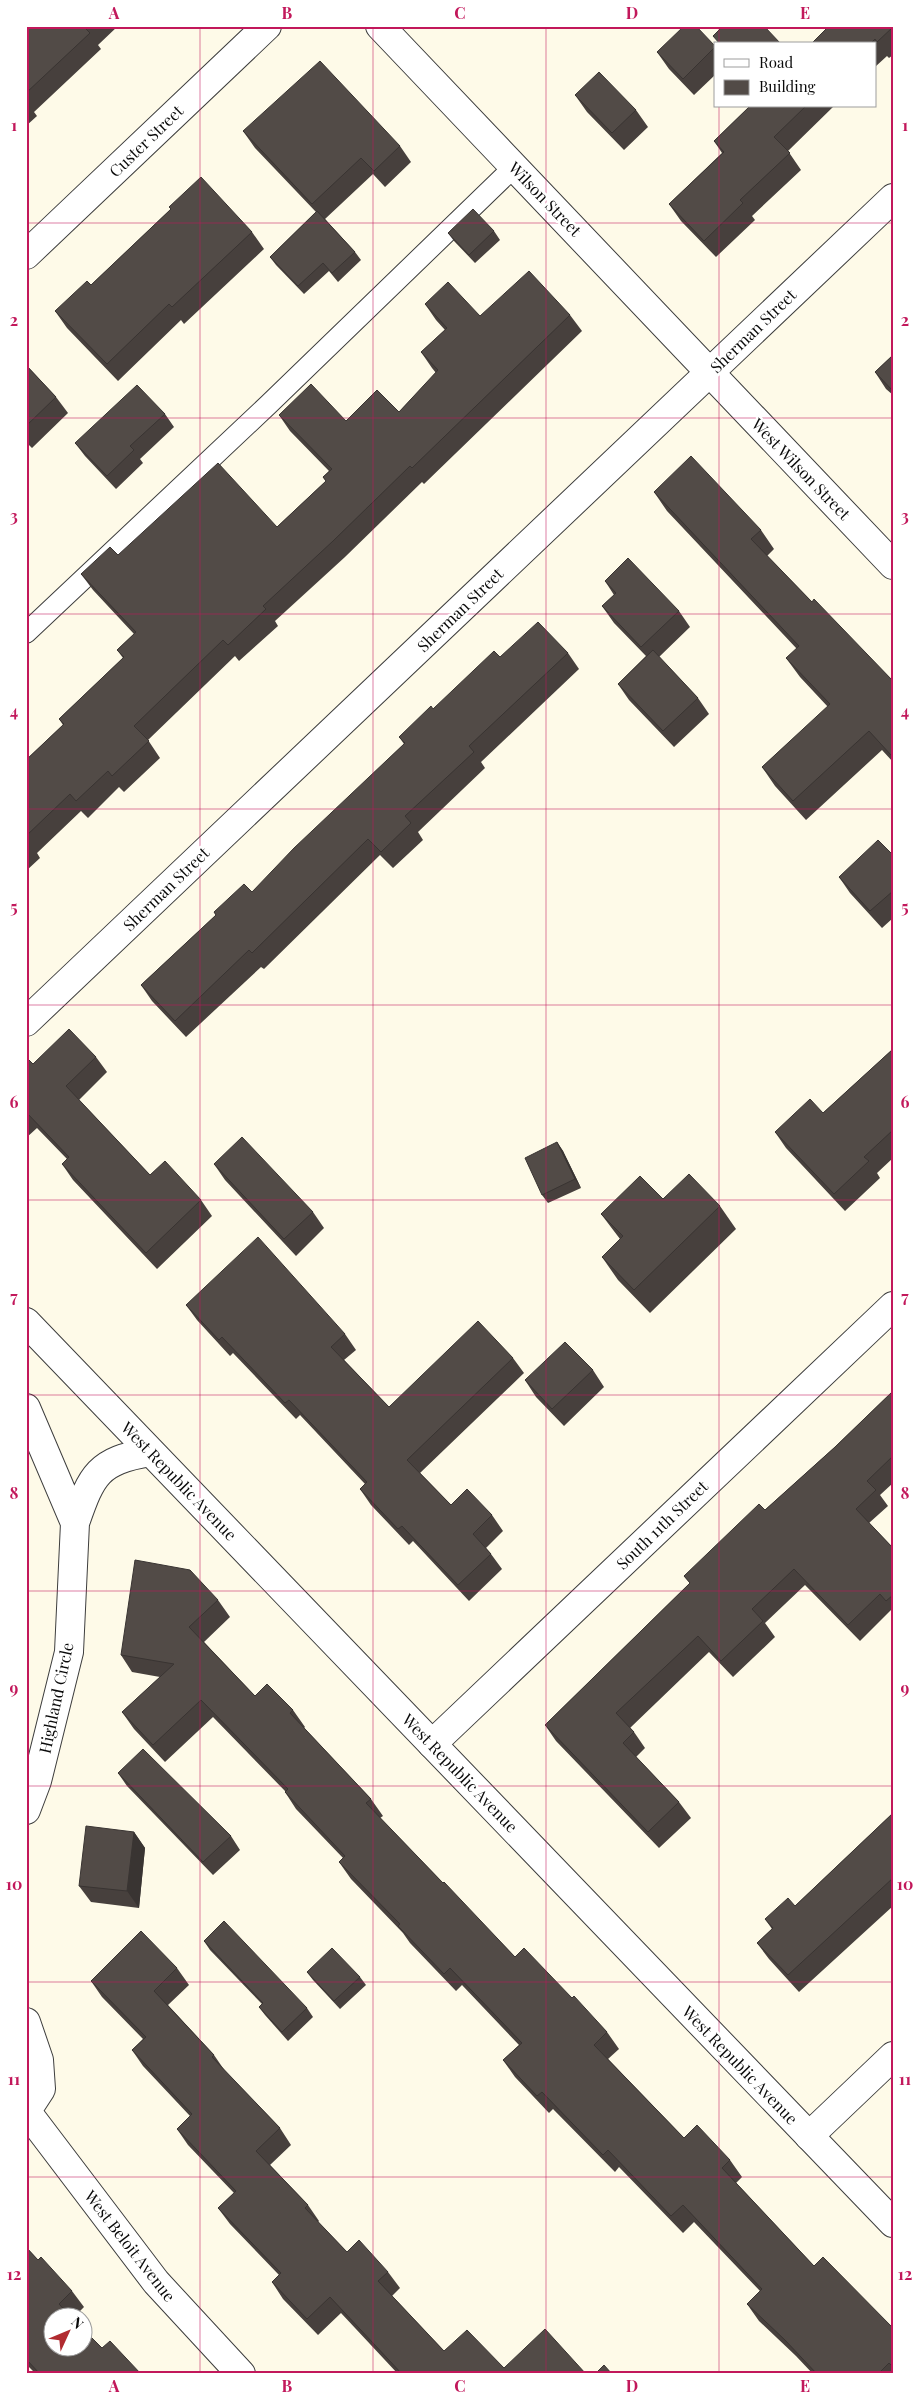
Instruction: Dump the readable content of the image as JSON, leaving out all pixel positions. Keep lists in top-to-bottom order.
{
  "streets": {
    "street": [
      "Custer Street",
      "Wilson Street",
      "Sherman Street",
      "West Wilson Street",
      "West Republic Avenue",
      "South 11th Street",
      "Highland Circle",
      "West Beloit Avenue"
    ]
  },
  "crossings": [
    ["Wilson Street", "Sherman Street"],
    ["Wilson Street", "West Wilson Street"],
    ["Sherman Street", "West Wilson Street"],
    ["West Republic Avenue", "South 11th Street"],
    ["West Republic Avenue", "Highland Circle"]
  ],
  "legend": ["Road", "Building"],
  "north": "top right",
  "grid": {
    "columns": [
      "A",
      "B",
      "C",
      "D",
      "E"
    ],
    "rows": [
      "1",
      "2",
      "3",
      "4",
      "5",
      "6",
      "7",
      "8",
      "9",
      "10",
      "11",
      "12"
    ]
  }
}
